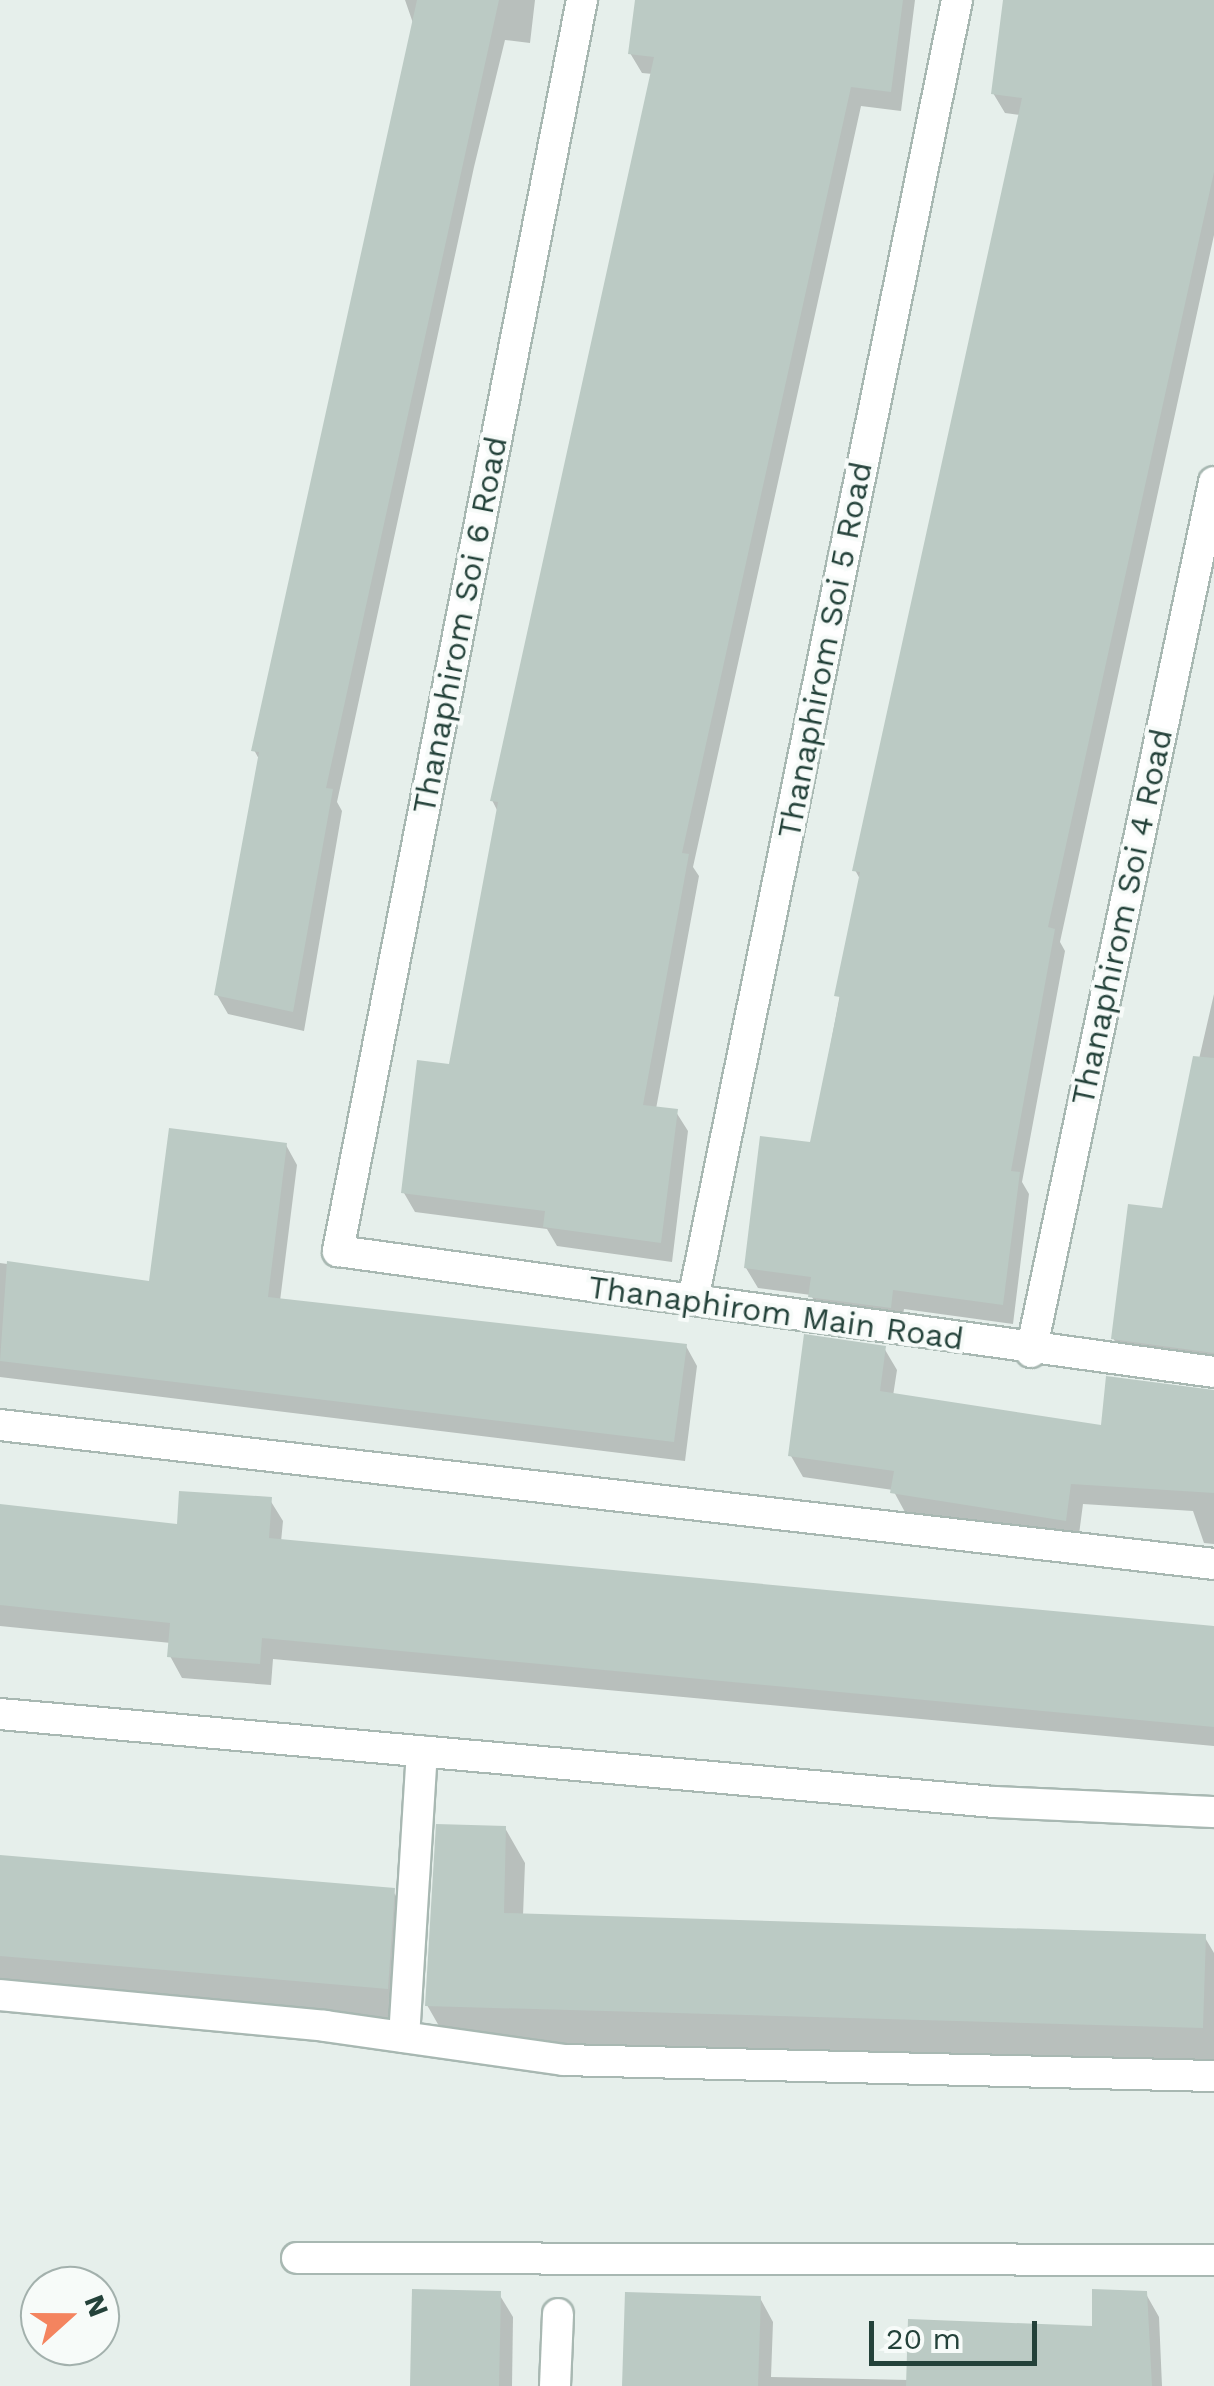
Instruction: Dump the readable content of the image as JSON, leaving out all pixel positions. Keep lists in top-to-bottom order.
{
  "streets": {
    "street": [
      "Thanaphirom Soi 6 Road",
      "Thanaphirom Soi 5 Road",
      "Thanaphirom Soi 4 Road",
      "Thanaphirom Main Road"
    ]
  },
  "crossings": [
    ["Thanaphirom Soi 6 Road", "Thanaphirom Main Road"],
    ["Thanaphirom Soi 5 Road", "Thanaphirom Main Road"],
    ["Thanaphirom Soi 4 Road", "Thanaphirom Main Road"]
  ],
  "scale_bar": "20 m",
  "north": "right"
}
